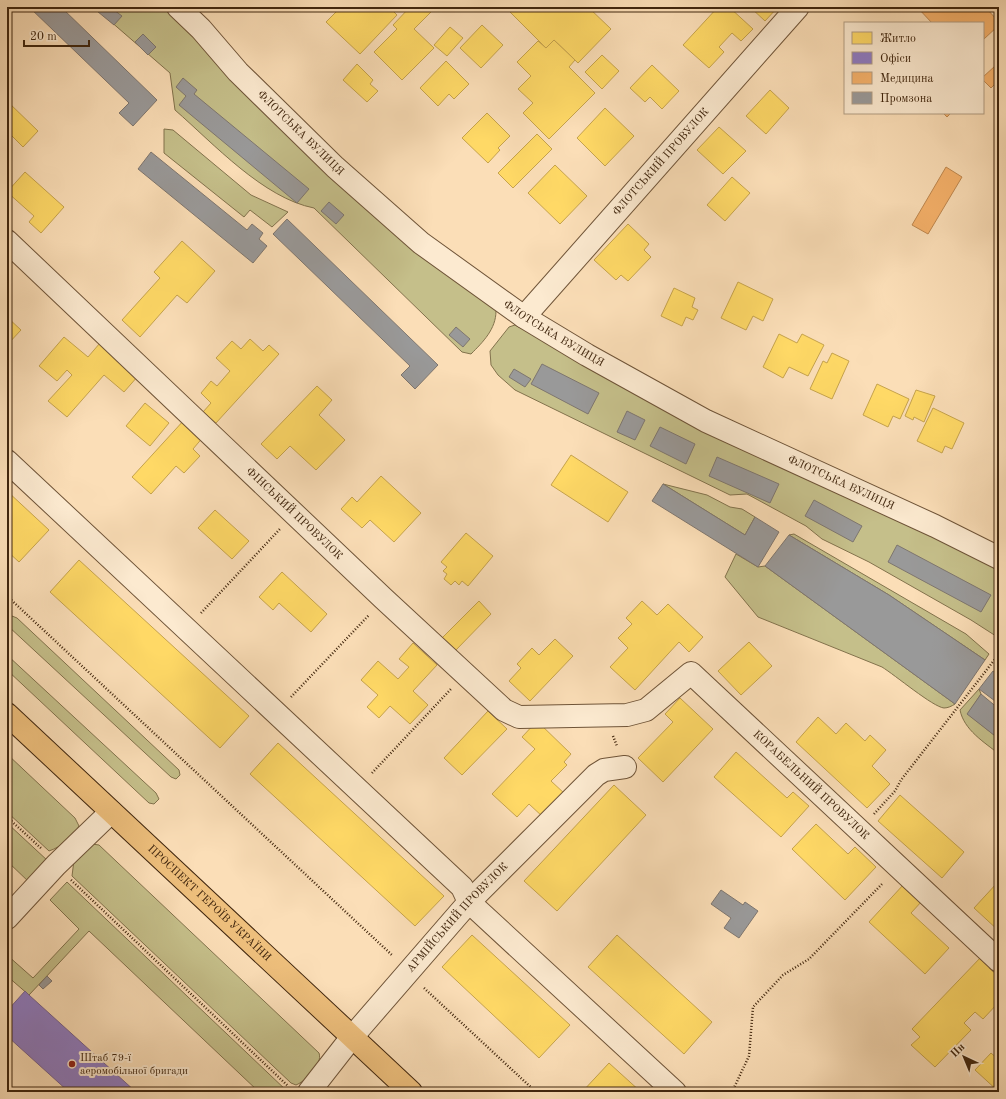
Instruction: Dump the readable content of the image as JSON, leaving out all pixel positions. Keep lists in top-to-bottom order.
{
  "streets": {
    "highway": ["ПРОСПЕКТ ГЕРОЇВ УКРАЇНИ"],
    "street": [
      "ФЛОТСЬКА ВУЛИЦЯ",
      "ФЛОТСЬКИЙ ПРОВУЛОК",
      "ФІНСЬКИЙ ПРОВУЛОК",
      "КОРАБЕЛЬНИЙ ПРОВУЛОК",
      "АРМІЙСЬКИЙ ПРОВУЛОК"
    ]
  },
  "crossings": [
    ["ФЛОТСЬКА ВУЛИЦЯ", "ФЛОТСЬКИЙ ПРОВУЛОК"],
    ["ФІНСЬКИЙ ПРОВУЛОК", "КОРАБЕЛЬНИЙ ПРОВУЛОК"],
    ["ПРОСПЕКТ ГЕРОЇВ УКРАЇНИ", "АРМІЙСЬКИЙ ПРОВУЛОК"]
  ],
  "places": ["Штаб 79-ї аеромобільної бригади"],
  "legend": [
    "Житло",
    "Офіси",
    "Медицина",
    "Промзона"
  ],
  "scale_bar": "20 m",
  "north": "top left"
}
